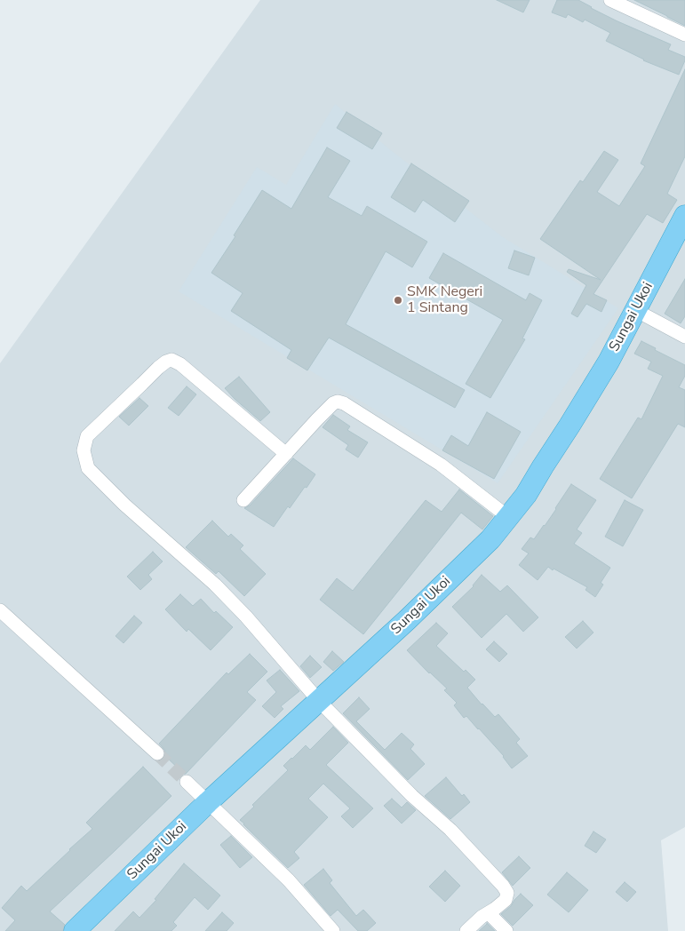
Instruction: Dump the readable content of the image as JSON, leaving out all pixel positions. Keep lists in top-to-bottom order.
{
  "streets": {
    "highway": ["Sungai Ukoi"]
  },
  "places": ["SMK Negeri 1 Sintang"]
}
